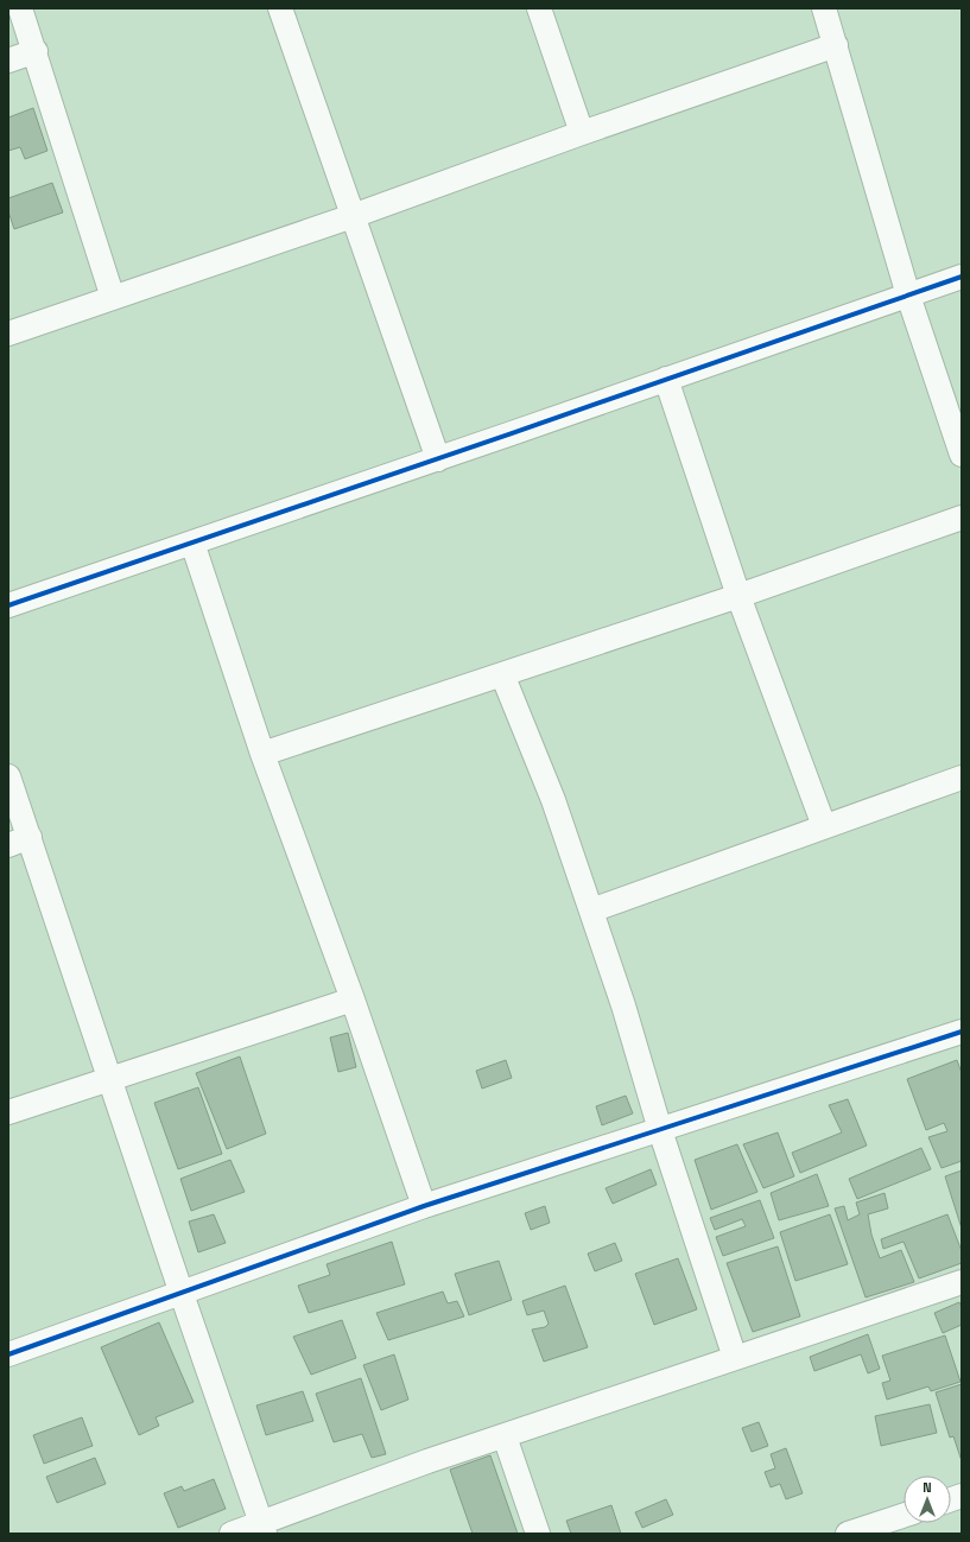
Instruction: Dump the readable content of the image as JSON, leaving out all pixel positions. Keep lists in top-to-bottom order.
{
  "north": "top"
}
